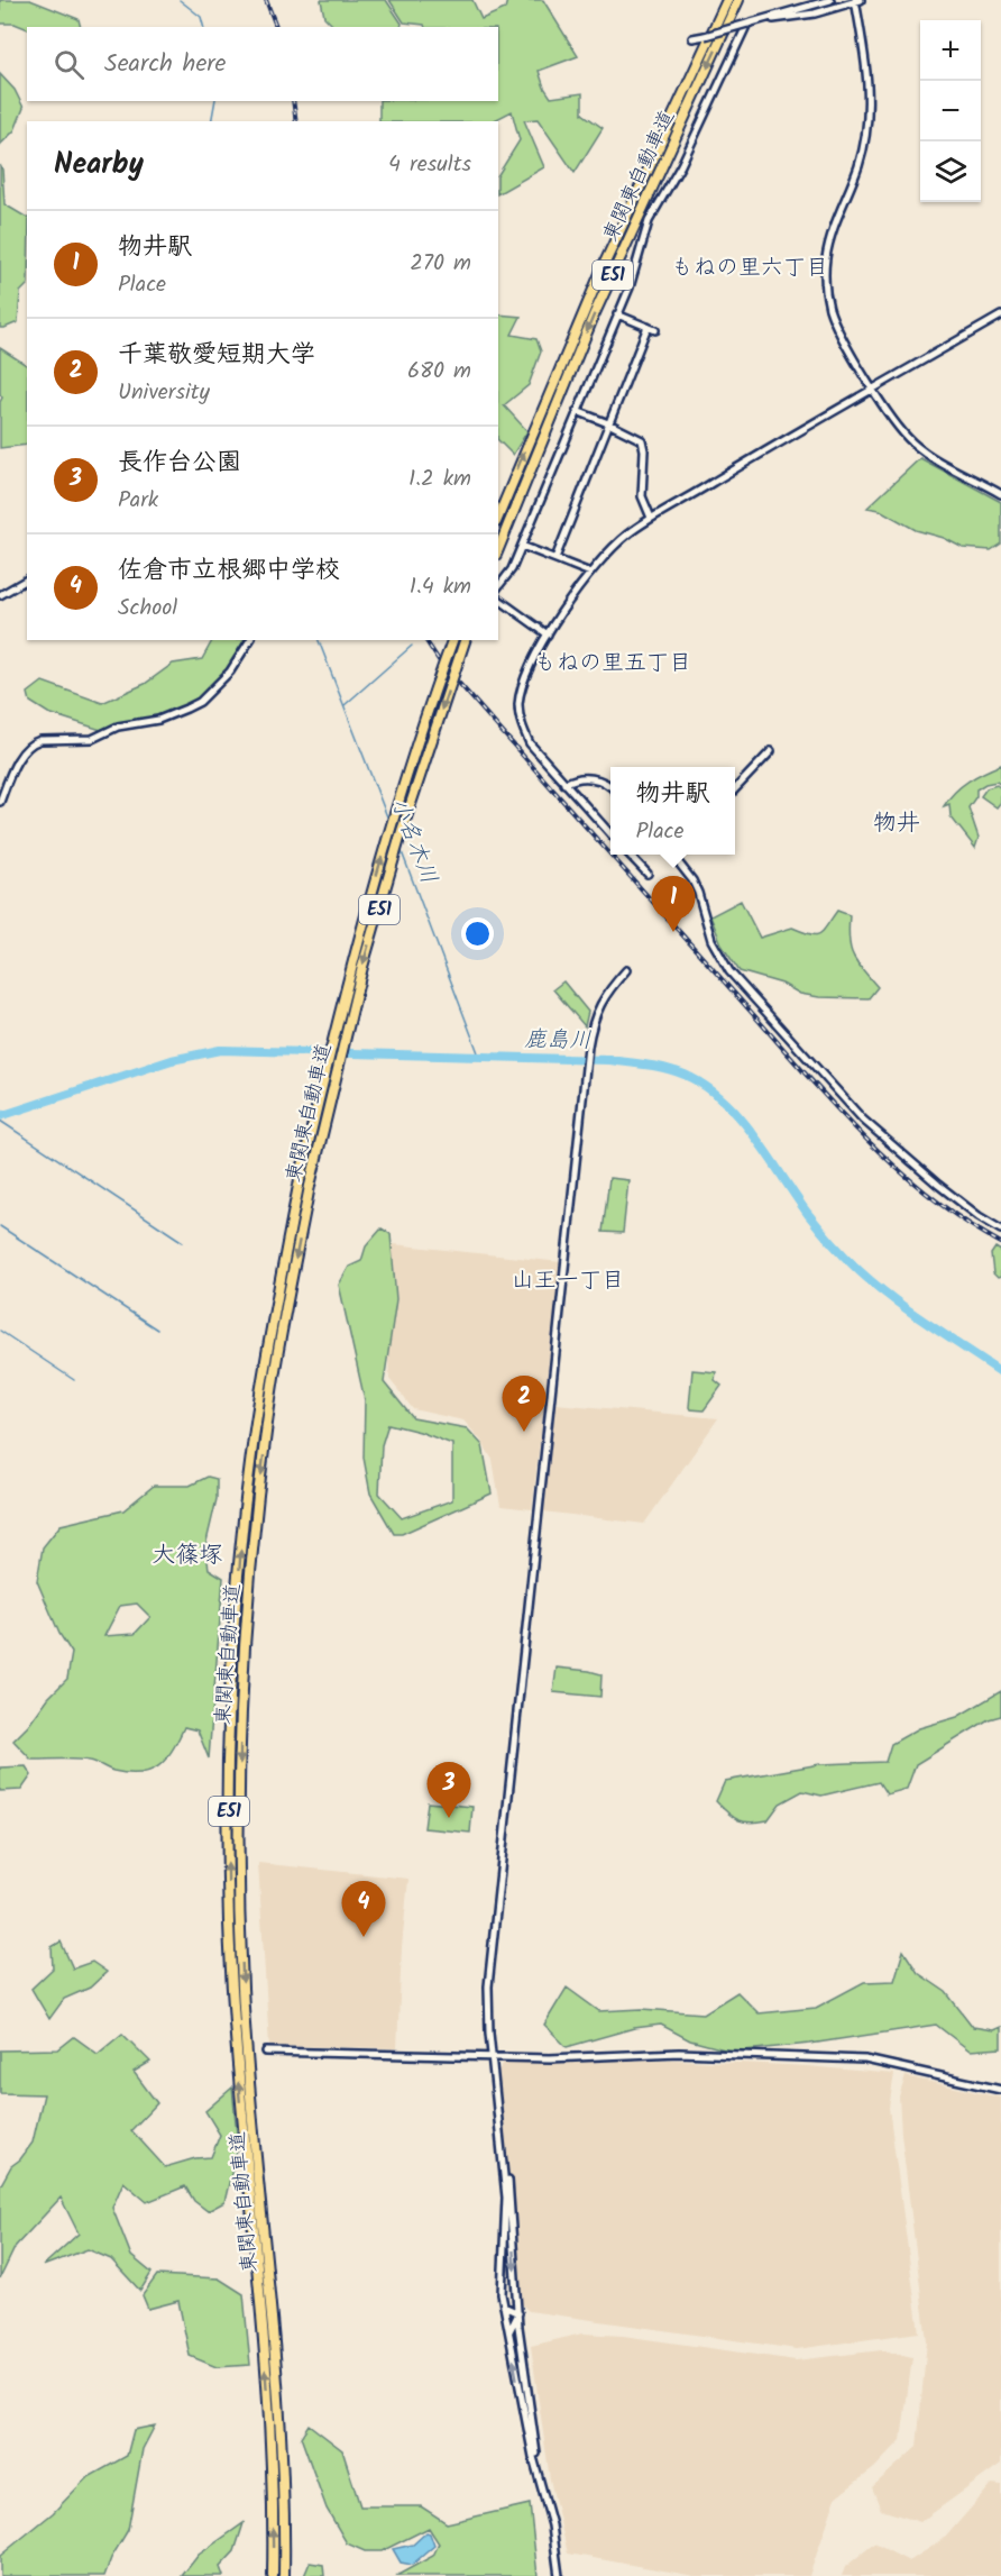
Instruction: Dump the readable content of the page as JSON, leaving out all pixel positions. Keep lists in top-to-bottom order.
{
  "streets": {
    "highway": ["東関東自動車道", "E51"]
  },
  "districts": [
    "もねの里六丁目",
    "もねの里五丁目",
    "物井",
    "山王一丁目",
    "大篠塚"
  ],
  "water": ["小名木川", "鹿島川"],
  "page": {
    "map_buttons": ["+", "−"],
    "search": "Search here",
    "heading": ["Nearby", "4 results"],
    "list": [
      {
        "mark": "1",
        "name": "物井駅",
        "note": "Place",
        "value": "270 m"
      },
      {
        "mark": "2",
        "name": "千葉敬愛短期大学",
        "note": "University",
        "value": "680 m"
      },
      {
        "mark": "3",
        "name": "長作台公園",
        "note": "Park",
        "value": "1.2 km"
      },
      {
        "mark": "4",
        "name": "佐倉市立根郷中学校",
        "note": "School",
        "value": "1.4 km"
      }
    ],
    "popup": ["物井駅", "Place"],
    "pins": [
      "1",
      "2",
      "3",
      "4"
    ]
  }
}
